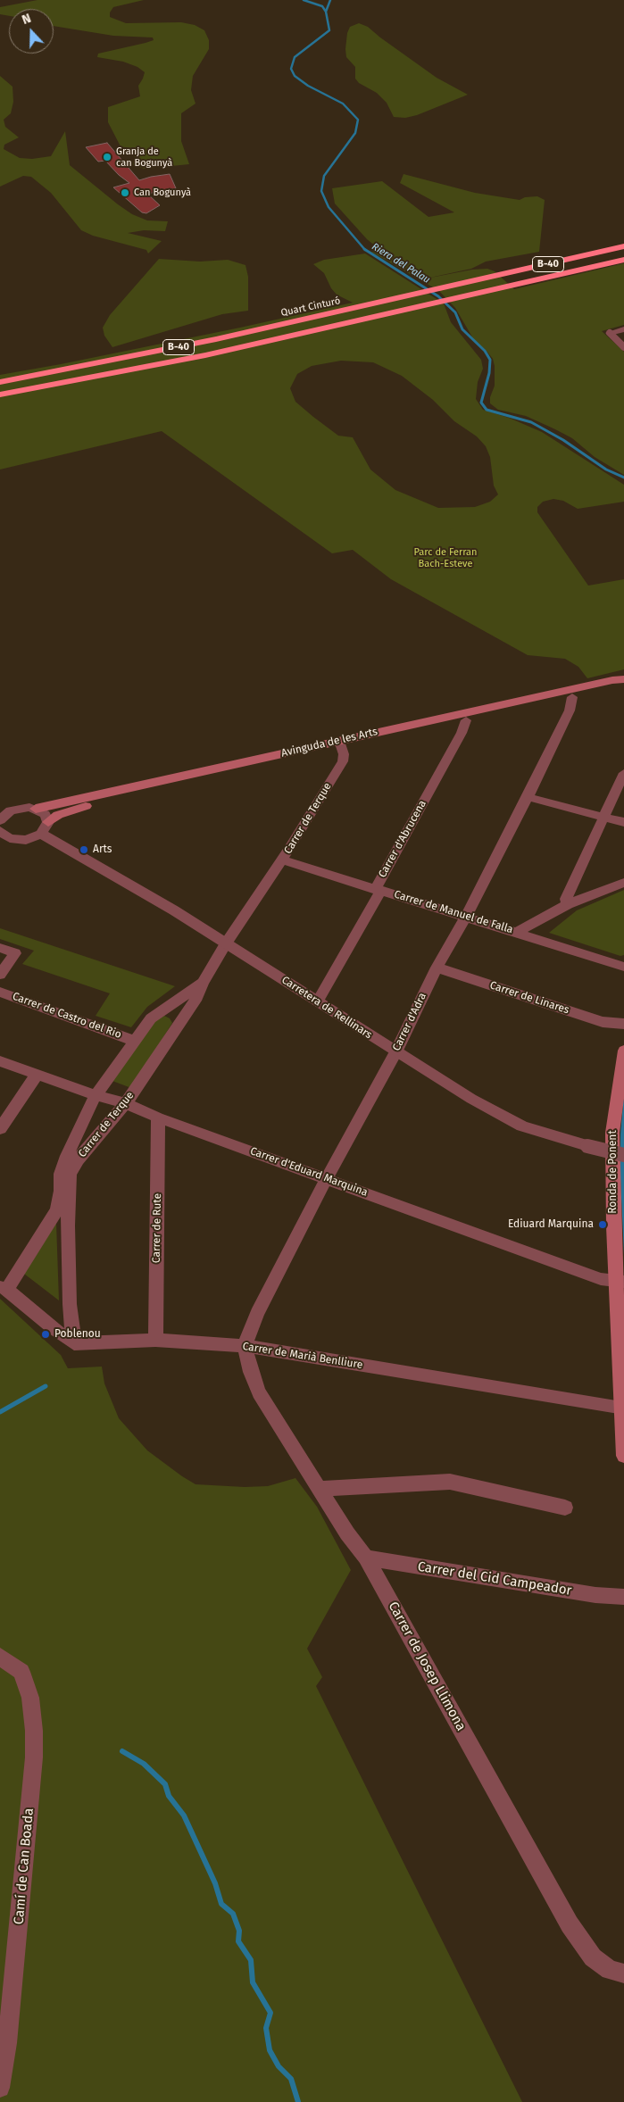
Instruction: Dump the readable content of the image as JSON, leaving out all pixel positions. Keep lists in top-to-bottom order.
{
  "streets": {
    "highway": ["B-40", "Quart Cinturó"],
    "main road": ["Avinguda de les Arts", "Ronda de Ponent"],
    "street": [
      "Carrer de Terque",
      "Carrer d'Abrucena",
      "Carrer de Manuel de Falla",
      "Carrer de Linares",
      "Carretera de Rellinars",
      "Carrer de Castro del Rio",
      "Carrer d'Adra",
      "Carrer d'Eduard Marquina",
      "Carrer de Rute",
      "Carrer de Marià Benlliure",
      "Carrer del Cid Campeador",
      "Carrer de Josep Llimona",
      "Camí de Can Boada"
    ]
  },
  "crossings": [
    ["Avinguda de les Arts", "Carrer de Terque"],
    ["Avinguda de les Arts", "Carrer d'Abrucena"],
    ["Avinguda de les Arts", "Carrer d'Adra"],
    ["Carrer de Terque", "Carrer de Manuel de Falla"],
    ["Carrer de Terque", "Carretera de Rellinars"],
    ["Carrer de Terque", "Carrer de Castro del Rio"],
    ["Carrer de Terque", "Carrer d'Eduard Marquina"],
    ["Carrer de Terque", "Carrer de Marià Benlliure"],
    ["Carrer d'Abrucena", "Carrer de Manuel de Falla"],
    ["Carrer d'Abrucena", "Carretera de Rellinars"],
    ["Carrer de Manuel de Falla", "Carrer d'Adra"],
    ["Carrer de Linares", "Carrer d'Adra"],
    ["Carretera de Rellinars", "Carrer d'Adra"],
    ["Carrer d'Adra", "Carrer d'Eduard Marquina"],
    ["Carrer d'Adra", "Carrer de Marià Benlliure"],
    ["Carrer d'Adra", "Carrer de Josep Llimona"],
    ["Carrer d'Eduard Marquina", "Ronda de Ponent"],
    ["Carrer d'Eduard Marquina", "Carrer de Rute"],
    ["Ronda de Ponent", "Carrer de Marià Benlliure"],
    ["Carrer de Rute", "Carrer de Marià Benlliure"],
    ["Carrer de Marià Benlliure", "Carrer de Josep Llimona"],
    ["Carrer del Cid Campeador", "Carrer de Josep Llimona"]
  ],
  "water": ["Riera del Palau"],
  "parks": ["Parc de Ferran Bach-Esteve"],
  "places": [
    "Granja de can Bogunyà",
    "Can Bogunyà",
    "Arts",
    "Ediuard Marquina",
    "Poblenou"
  ],
  "north": "top"
}
